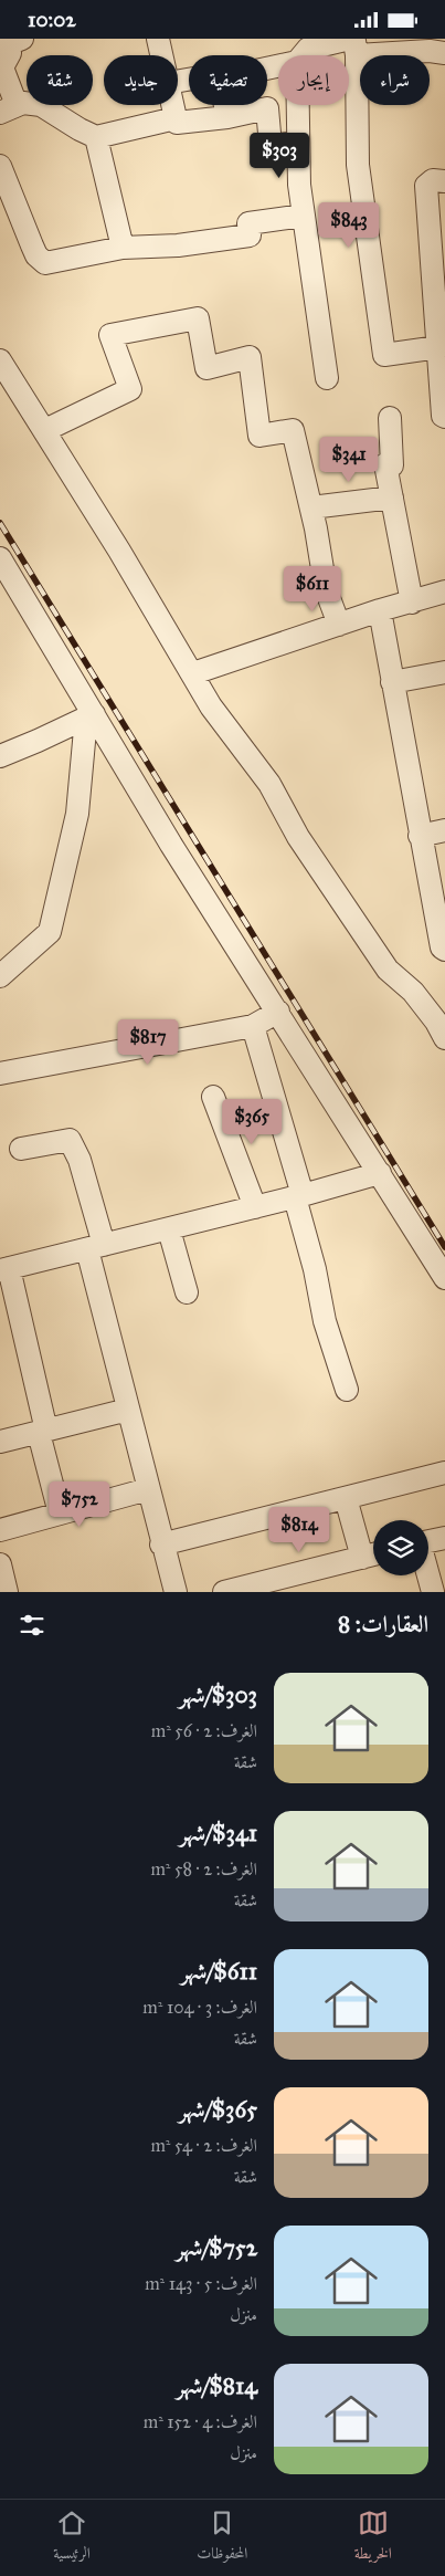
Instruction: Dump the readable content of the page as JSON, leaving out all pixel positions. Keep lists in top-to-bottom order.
{
  "page": {
    "status": "10:02",
    "chip": [
      "شراء",
      "إيجار",
      "تصفية",
      "جديد",
      "شقة"
    ],
    "price": [
      "$303",
      "$843",
      "$341",
      "$611",
      "$817",
      "$365",
      "$752",
      "$814"
    ],
    "heading": "العقارات: 8",
    "list": [
      {
        "name": "$303/شهر",
        "note": "الغرف: 2 · 56 m² · شقة"
      },
      {
        "name": "$341/شهر",
        "note": "الغرف: 2 · 58 m² · شقة"
      },
      {
        "name": "$611/شهر",
        "note": "الغرف: 3 · 104 m² · شقة"
      },
      {
        "name": "$365/شهر",
        "note": "الغرف: 2 · 54 m² · شقة"
      },
      {
        "name": "$752/شهر",
        "note": "الغرف: 5 · 143 m² · منزل"
      },
      {
        "name": "$814/شهر",
        "note": "الغرف: 4 · 152 m² · منزل"
      }
    ],
    "tabs": ["الخريطة", "المحفوظات", "الرئيسية"]
  }
}
